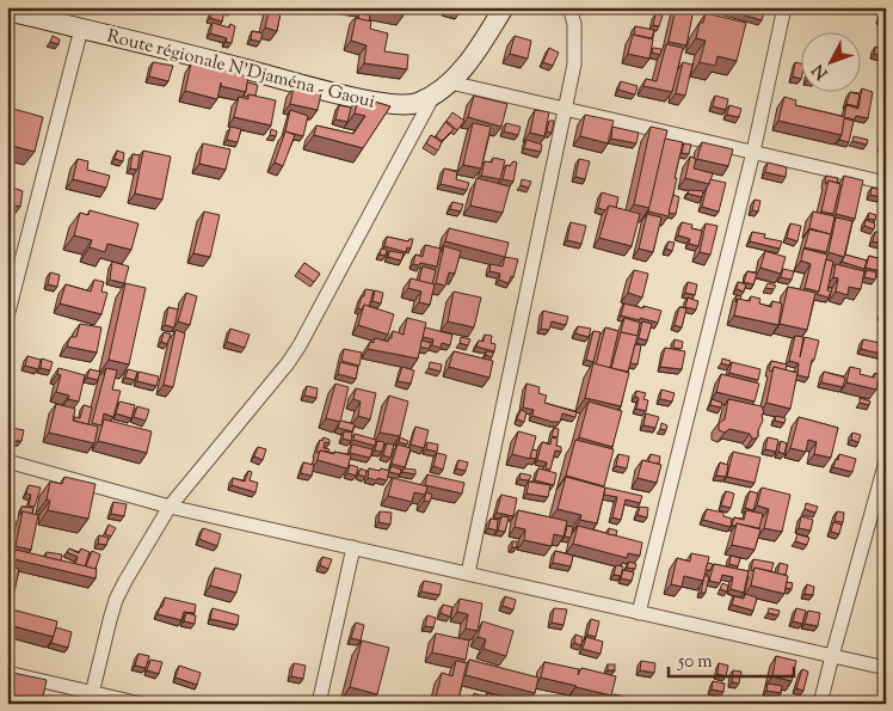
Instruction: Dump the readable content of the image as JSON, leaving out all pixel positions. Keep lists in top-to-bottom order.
{
  "streets": {
    "street": ["Route régionale N'Djaména - Gaoui"]
  },
  "scale_bar": "50 m",
  "north": "bottom left"
}
